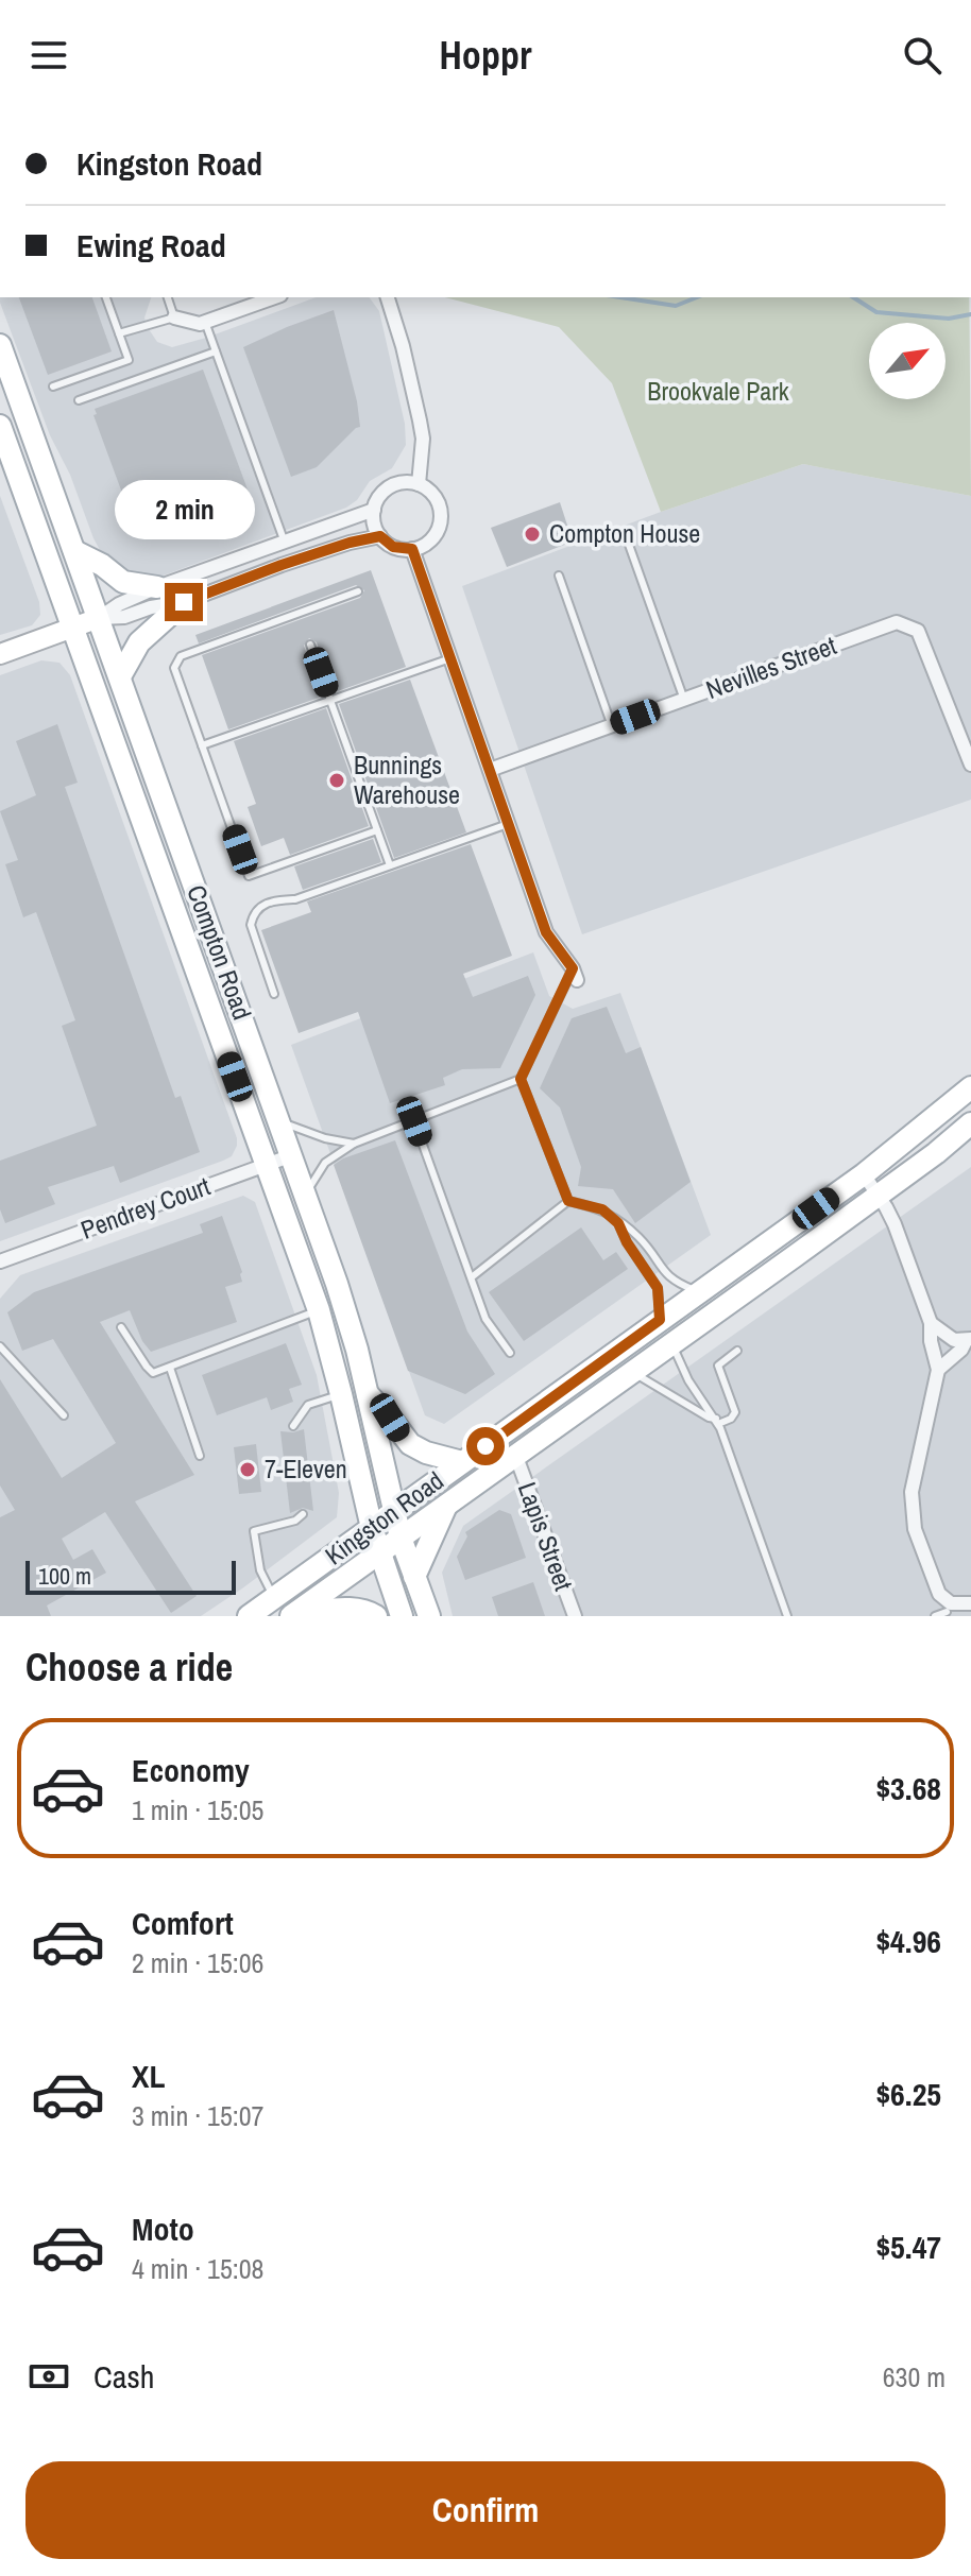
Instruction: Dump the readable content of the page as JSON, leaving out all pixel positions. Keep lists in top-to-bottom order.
{
  "streets": {
    "main road": ["Compton Road", "Kingston Road"],
    "street": ["Nevilles Street", "Pendrey Court", "Lapis Street"]
  },
  "crossings": [
    ["Compton Road", "Pendrey Court"],
    ["Compton Road", "Kingston Road"],
    ["Kingston Road", "Lapis Street"]
  ],
  "parks": ["Brookvale Park"],
  "places": ["Compton House", "Bunnings Warehouse", "7-Eleven"],
  "scale_bar": "100 m",
  "north": "top right",
  "page": {
    "header": "Hoppr",
    "banner": ["Kingston Road", "Ewing Road"],
    "bubble": "2 min",
    "scale": "100 m",
    "heading": "Choose a ride",
    "list": [
      {
        "name": "Economy",
        "note": "1 min · 15:05",
        "value": "$3.68"
      },
      {
        "name": "Comfort",
        "note": "2 min · 15:06",
        "value": "$4.96"
      },
      {
        "name": "XL",
        "note": "3 min · 15:07",
        "value": "$6.25"
      },
      {
        "name": "Moto",
        "note": "4 min · 15:08",
        "value": "$5.47"
      }
    ],
    "pay": ["Cash", "630 m"],
    "buttons": "Confirm"
  }
}
